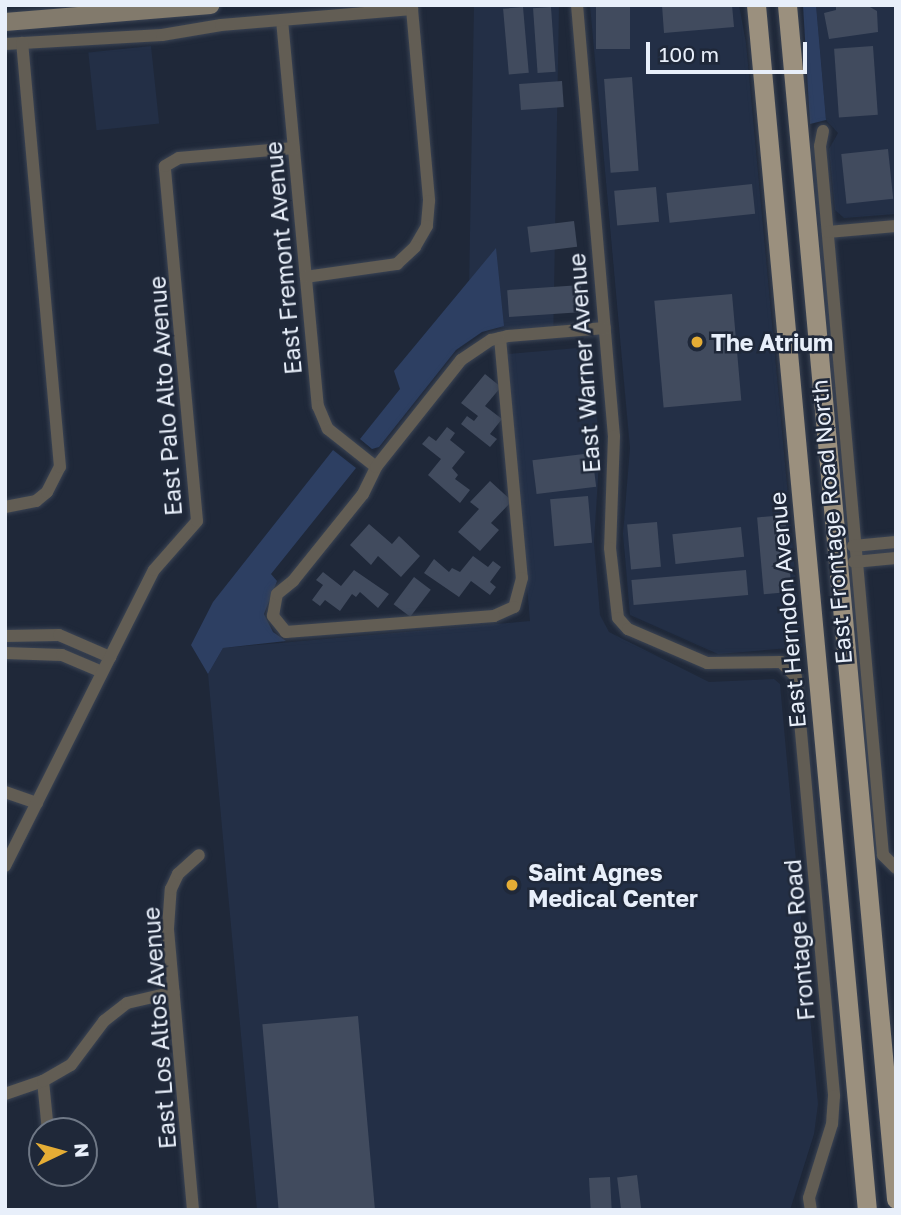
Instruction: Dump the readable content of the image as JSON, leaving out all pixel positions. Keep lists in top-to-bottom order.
{
  "streets": {
    "main road": ["East Herndon Avenue"],
    "street": [
      "East Fremont Avenue",
      "East Warner Avenue",
      "East Palo Alto Avenue",
      "East Frontage Road North",
      "Frontage Road",
      "East Los Altos Avenue"
    ]
  },
  "crossings": [
    ["East Fremont Avenue", "East Palo Alto Avenue"],
    ["East Warner Avenue", "Frontage Road"]
  ],
  "places": ["The Atrium", "Saint Agnes Medical Center"],
  "scale_bar": "100 m",
  "north": "right"
}
